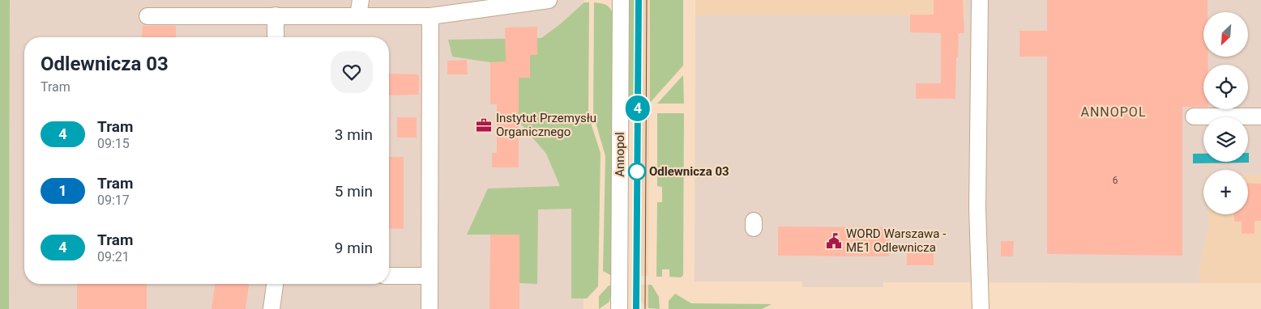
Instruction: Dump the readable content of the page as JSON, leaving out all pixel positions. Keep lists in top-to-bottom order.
{
  "streets": {
    "street": ["Annopol"]
  },
  "districts": ["ANNOPOL"],
  "places": {
    "office": ["Instytut Przemysłu Organicznego"],
    "other": ["Odlewnicza 03"],
    "public building": ["WORD Warszawa - ME1 Odlewnicza"]
  },
  "lines": ["tram line 4"],
  "house_numbers": ["6"],
  "north": "bottom left",
  "page": {
    "on_map": "4",
    "map_buttons": "+",
    "heading": ["Odlewnicza 03", "Tram"],
    "list": [
      {
        "mark": "4",
        "name": "Tram",
        "note": "09:15",
        "value": "3 min"
      },
      {
        "mark": "1",
        "name": "Tram",
        "note": "09:17",
        "value": "5 min"
      },
      {
        "mark": "4",
        "name": "Tram",
        "note": "09:21",
        "value": "9 min"
      }
    ]
  }
}
